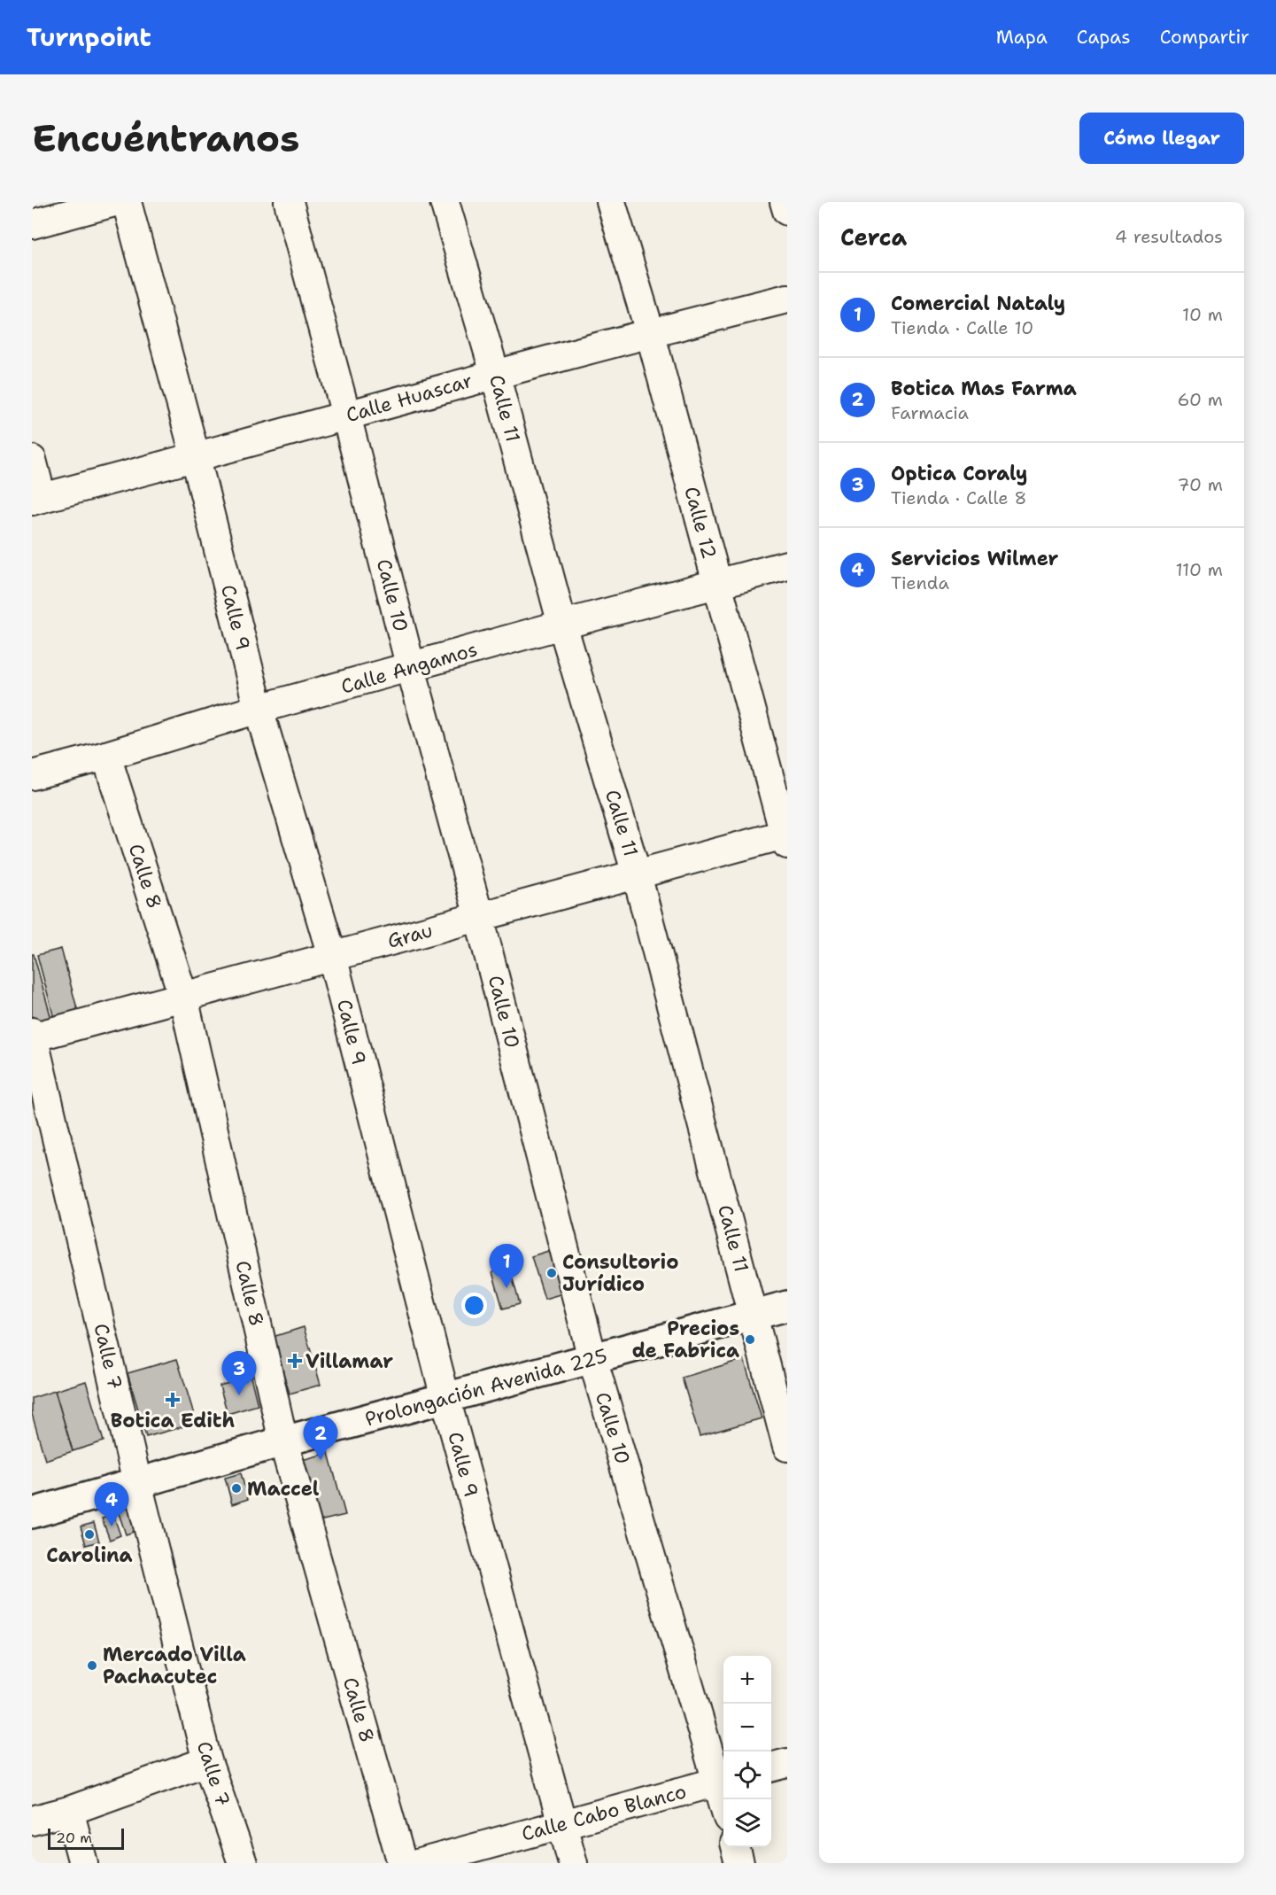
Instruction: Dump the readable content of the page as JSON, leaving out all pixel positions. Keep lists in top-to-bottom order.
{
  "streets": {
    "main road": ["Prolongación Avenida 225"],
    "street": [
      "Calle Huascar",
      "Calle 11",
      "Calle 12",
      "Calle 10",
      "Calle 9",
      "Calle Angamos",
      "Calle 8",
      "Grau",
      "Calle 7",
      "Calle Cabo Blanco"
    ]
  },
  "crossings": [
    ["Calle Huascar", "Calle 11"],
    ["Calle Huascar", "Calle 12"],
    ["Calle Huascar", "Calle 10"],
    ["Calle Huascar", "Calle 9"],
    ["Calle 11", "Calle Angamos"],
    ["Calle 11", "Grau"],
    ["Calle 11", "Prolongación Avenida 225"],
    ["Calle 12", "Calle Angamos"],
    ["Calle 12", "Grau"],
    ["Calle 10", "Calle Angamos"],
    ["Calle 10", "Grau"],
    ["Calle 10", "Prolongación Avenida 225"],
    ["Calle 10", "Calle Cabo Blanco"],
    ["Calle 9", "Calle Angamos"],
    ["Calle 9", "Grau"],
    ["Calle 9", "Prolongación Avenida 225"],
    ["Calle 9", "Calle Cabo Blanco"],
    ["Calle Angamos", "Calle 8"],
    ["Calle 8", "Grau"],
    ["Calle 8", "Prolongación Avenida 225"],
    ["Grau", "Calle 7"],
    ["Calle 7", "Prolongación Avenida 225"]
  ],
  "places": {
    "other": [
      "Consultorio Jurídico",
      "Precios de Fabrica",
      "Maccel",
      "Carolina",
      "Mercado Villa Pachacutec"
    ],
    "health": ["Villamar", "Botica Edith"]
  },
  "scale_bar": "20 m",
  "page": {
    "header": "Turnpoint",
    "nav": ["Mapa", "Capas", "Compartir"],
    "buttons": "Cómo llegar",
    "title": "Encuéntranos",
    "heading": ["Cerca", "4 resultados"],
    "list": [
      {
        "mark": "1",
        "name": "Comercial Nataly",
        "note": "Tienda · Calle 10",
        "value": "10 m"
      },
      {
        "mark": "2",
        "name": "Botica Mas Farma",
        "note": "Farmacia",
        "value": "60 m"
      },
      {
        "mark": "3",
        "name": "Optica Coraly",
        "note": "Tienda · Calle 8",
        "value": "70 m"
      },
      {
        "mark": "4",
        "name": "Servicios Wilmer",
        "note": "Tienda",
        "value": "110 m"
      }
    ],
    "pins": [
      "1",
      "3",
      "2",
      "4"
    ],
    "map_buttons": ["+", "−"],
    "scale": "20 m"
  }
}
